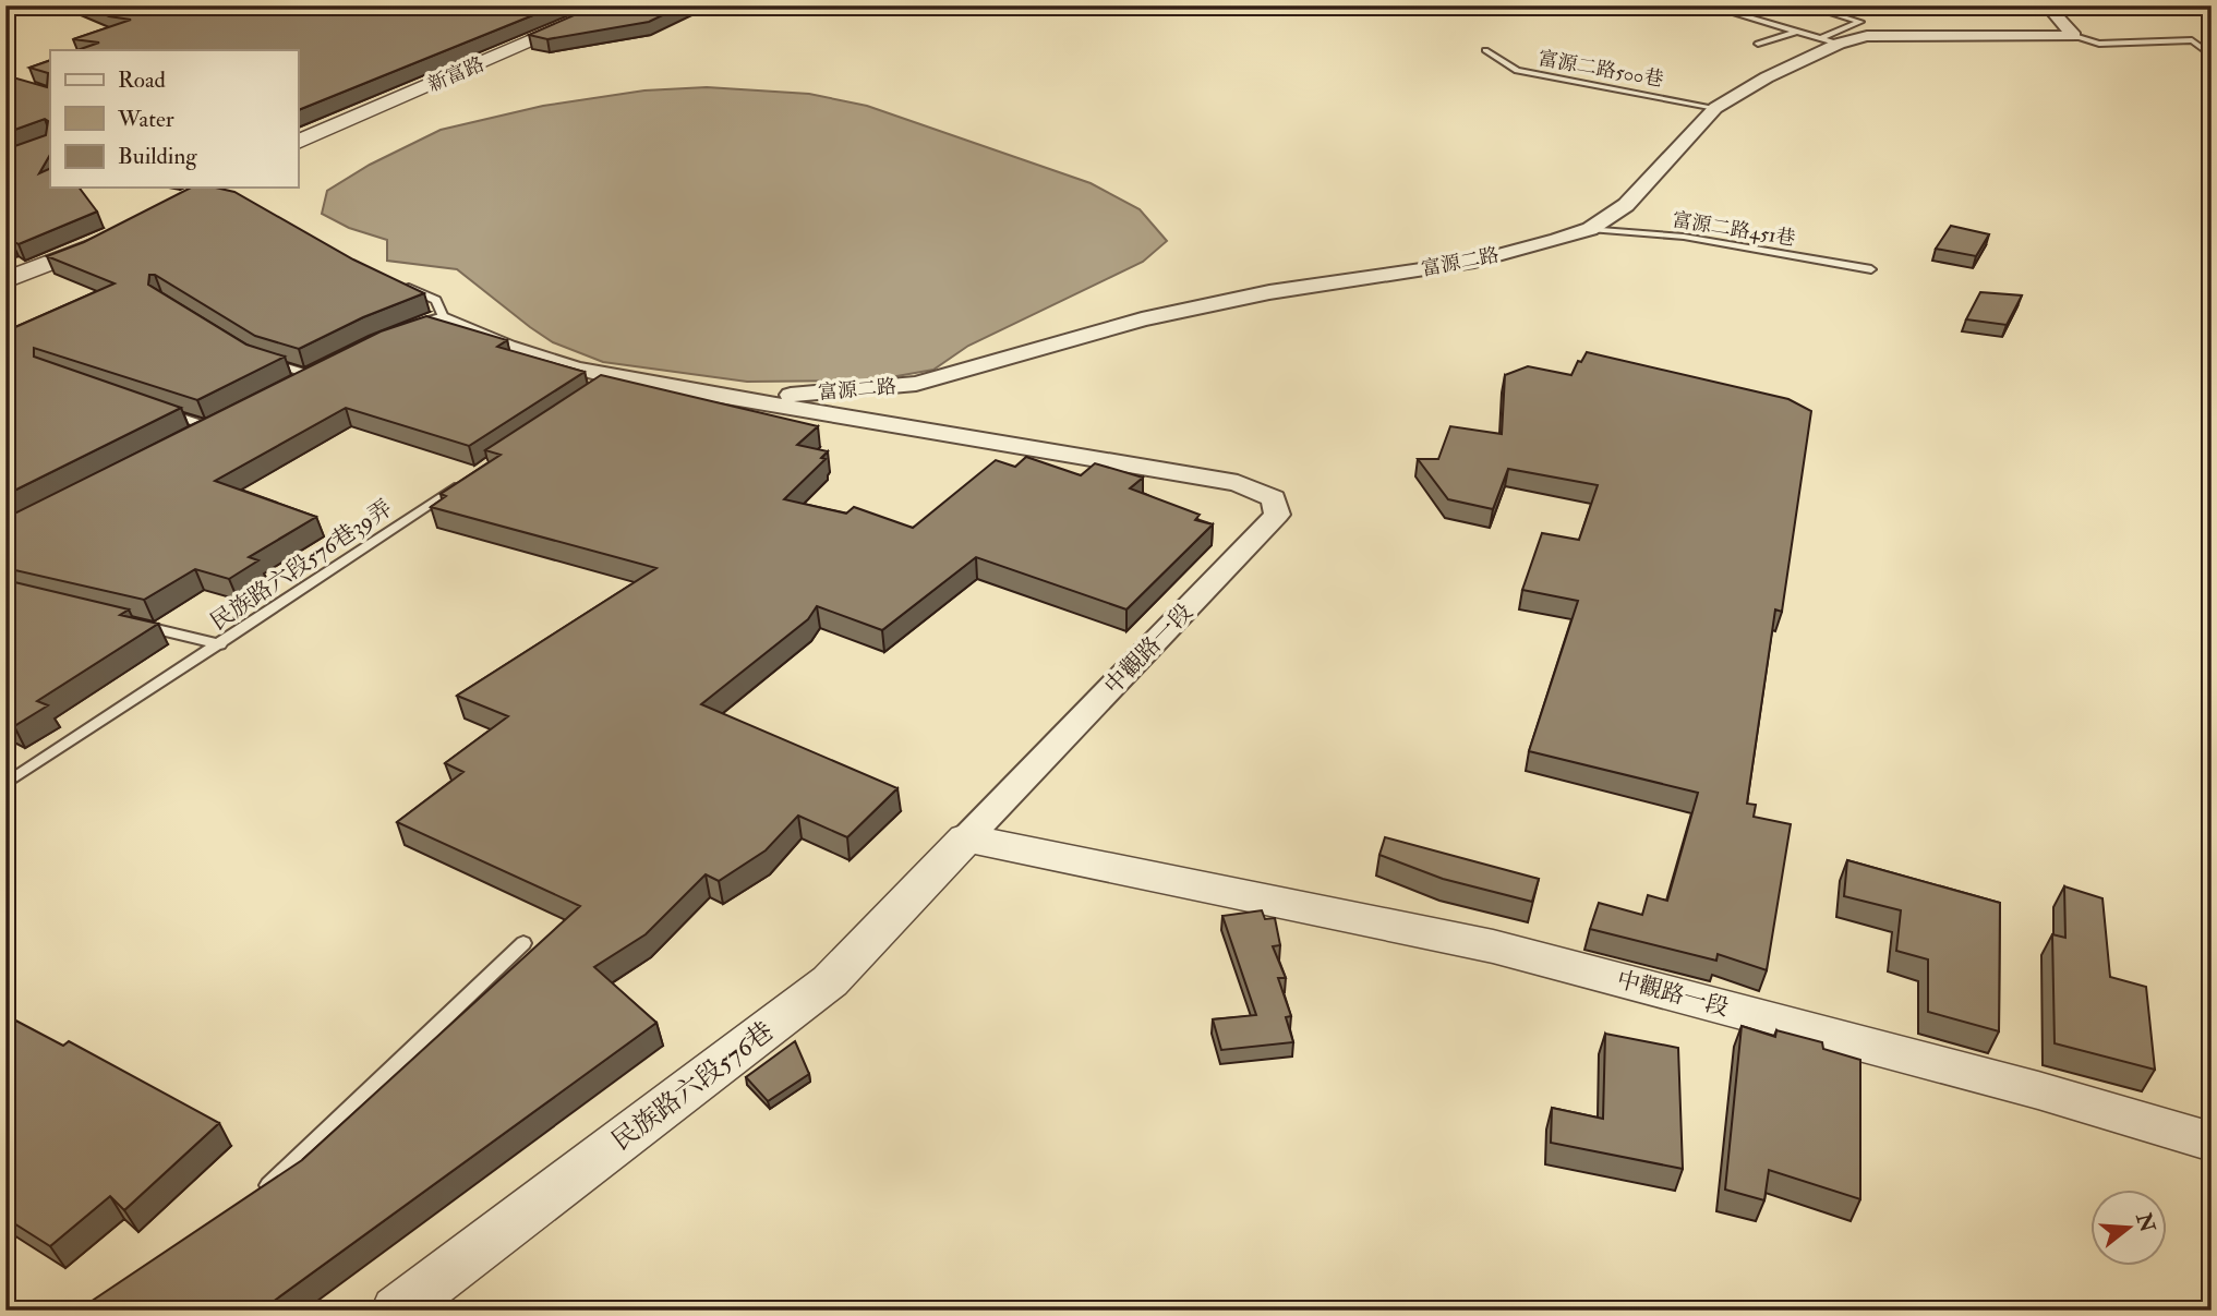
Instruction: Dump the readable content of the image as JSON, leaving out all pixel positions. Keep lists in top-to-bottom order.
{
  "streets": {
    "street": [
      "新富路",
      "富源二路",
      "中觀路一段",
      "民族路六段576巷"
    ],
    "lane": ["富源二路500巷", "富源二路451巷", "民族路六段576巷39弄"]
  },
  "crossings": [
    ["富源二路500巷", "富源二路"],
    ["富源二路451巷", "富源二路"],
    ["富源二路", "中觀路一段"],
    ["中觀路一段", "民族路六段576巷"]
  ],
  "legend": ["Road", "Water", "Building"],
  "north": "right"
}
